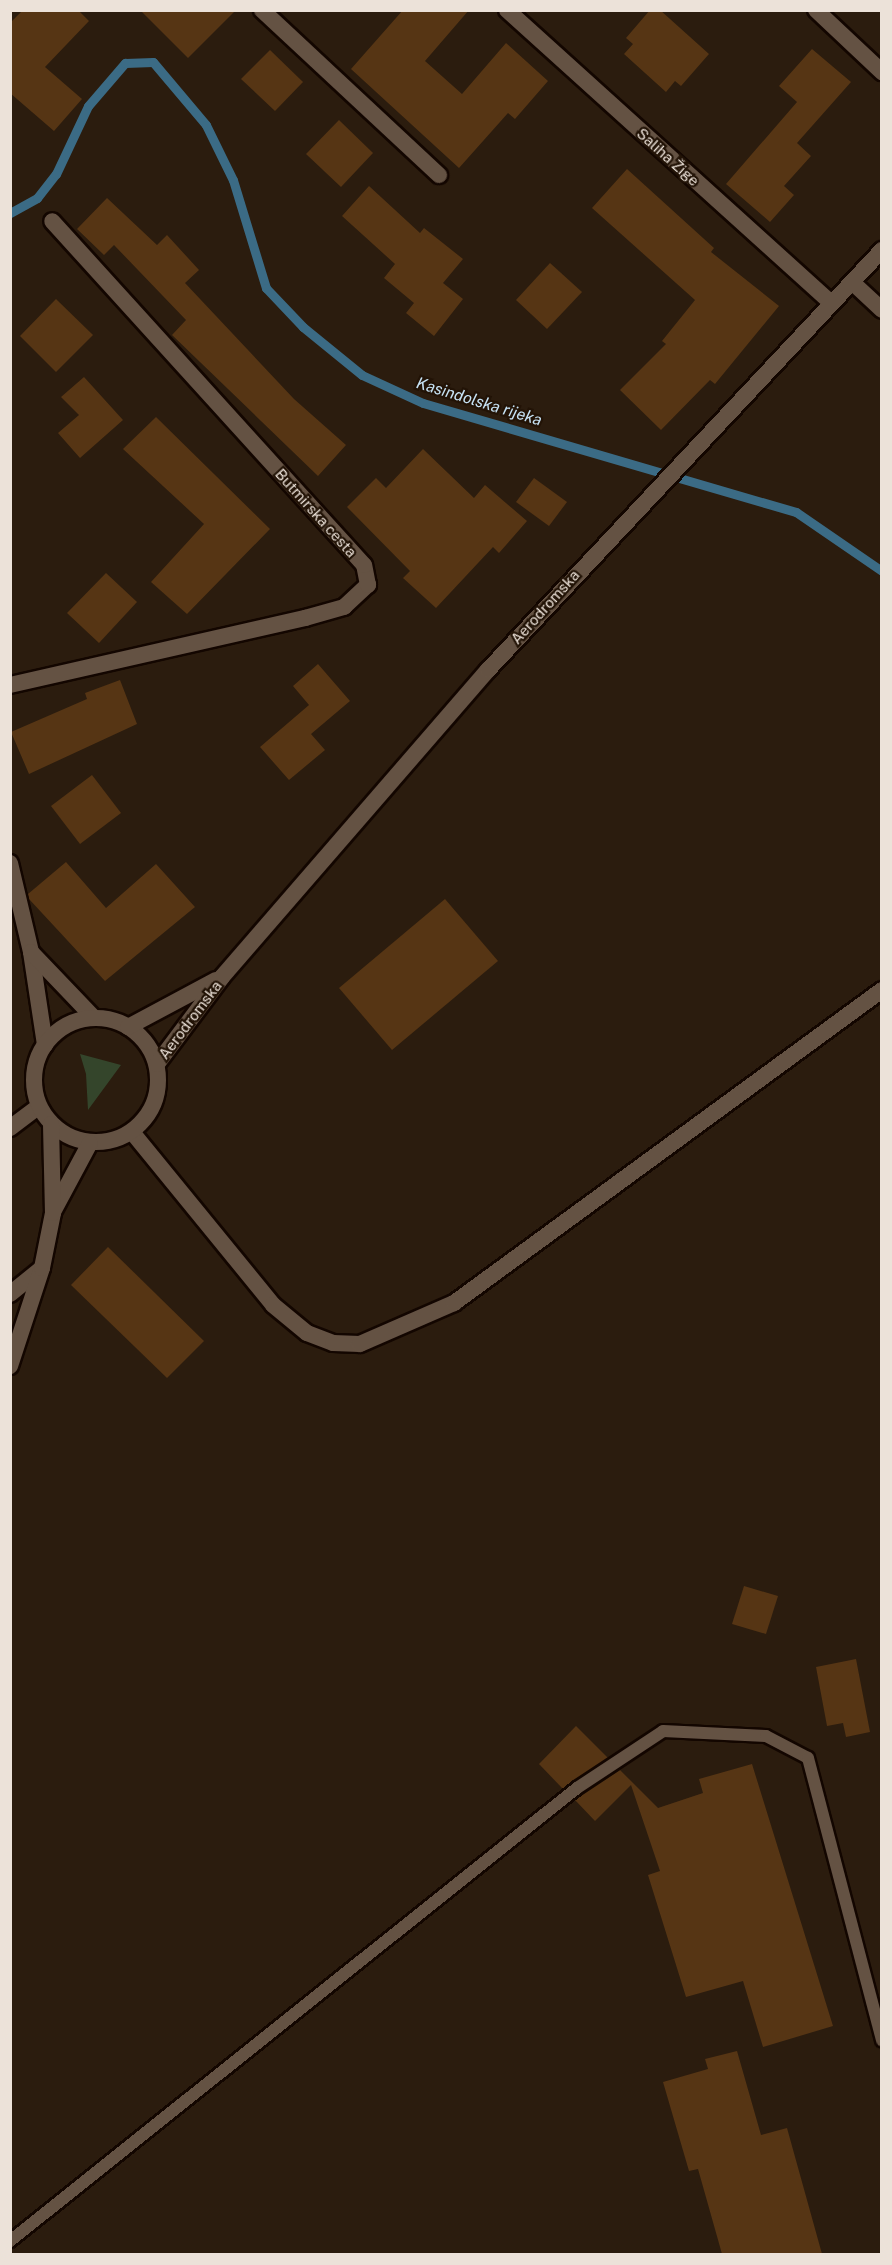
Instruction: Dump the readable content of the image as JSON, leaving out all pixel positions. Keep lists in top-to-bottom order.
{
  "streets": {
    "street": ["Saliha Žige", "Butmirska cesta", "Aerodromska"]
  },
  "crossings": [
    ["Saliha Žige", "Aerodromska"]
  ],
  "water": ["Kasindolska rijeka"]
}
